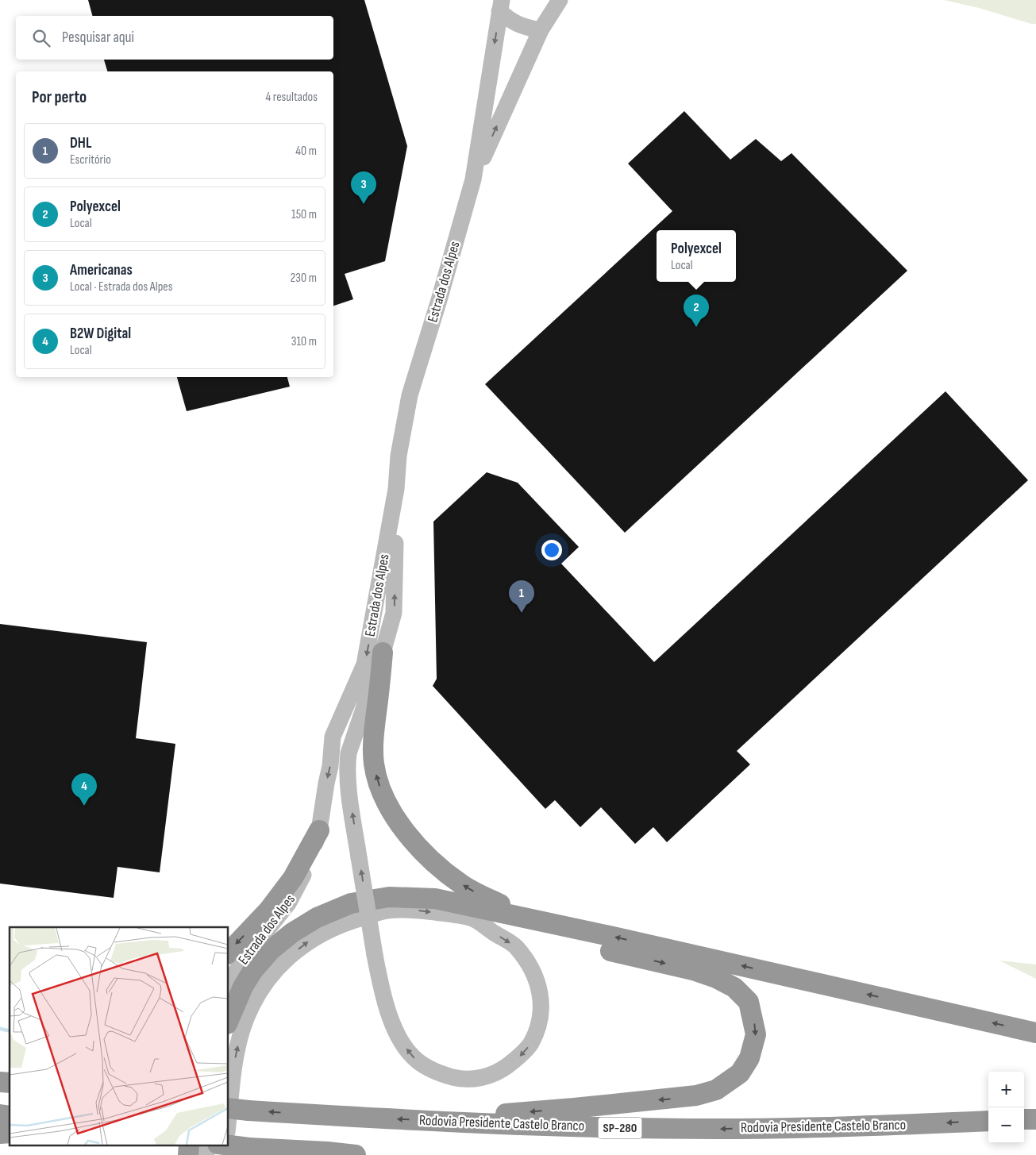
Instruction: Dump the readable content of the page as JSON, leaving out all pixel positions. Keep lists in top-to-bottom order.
{
  "streets": {
    "highway": ["Rodovia Presidente Castelo Branco", "SP-280"],
    "main road": ["Estrada dos Alpes"]
  },
  "page": {
    "search": "Pesquisar aqui",
    "heading": ["Por perto", "4 resultados"],
    "list": [
      {
        "mark": "1",
        "name": "DHL",
        "note": "Escritório",
        "value": "40 m"
      },
      {
        "mark": "2",
        "name": "Polyexcel",
        "note": "Local",
        "value": "150 m"
      },
      {
        "mark": "3",
        "name": "Americanas",
        "note": "Local · Estrada dos Alpes",
        "value": "230 m"
      },
      {
        "mark": "4",
        "name": "B2W Digital",
        "note": "Local",
        "value": "310 m"
      }
    ],
    "pins": [
      "3",
      "2",
      "1",
      "4"
    ],
    "popup": ["Polyexcel", "Local"],
    "map_buttons": ["+", "−"]
  }
}
